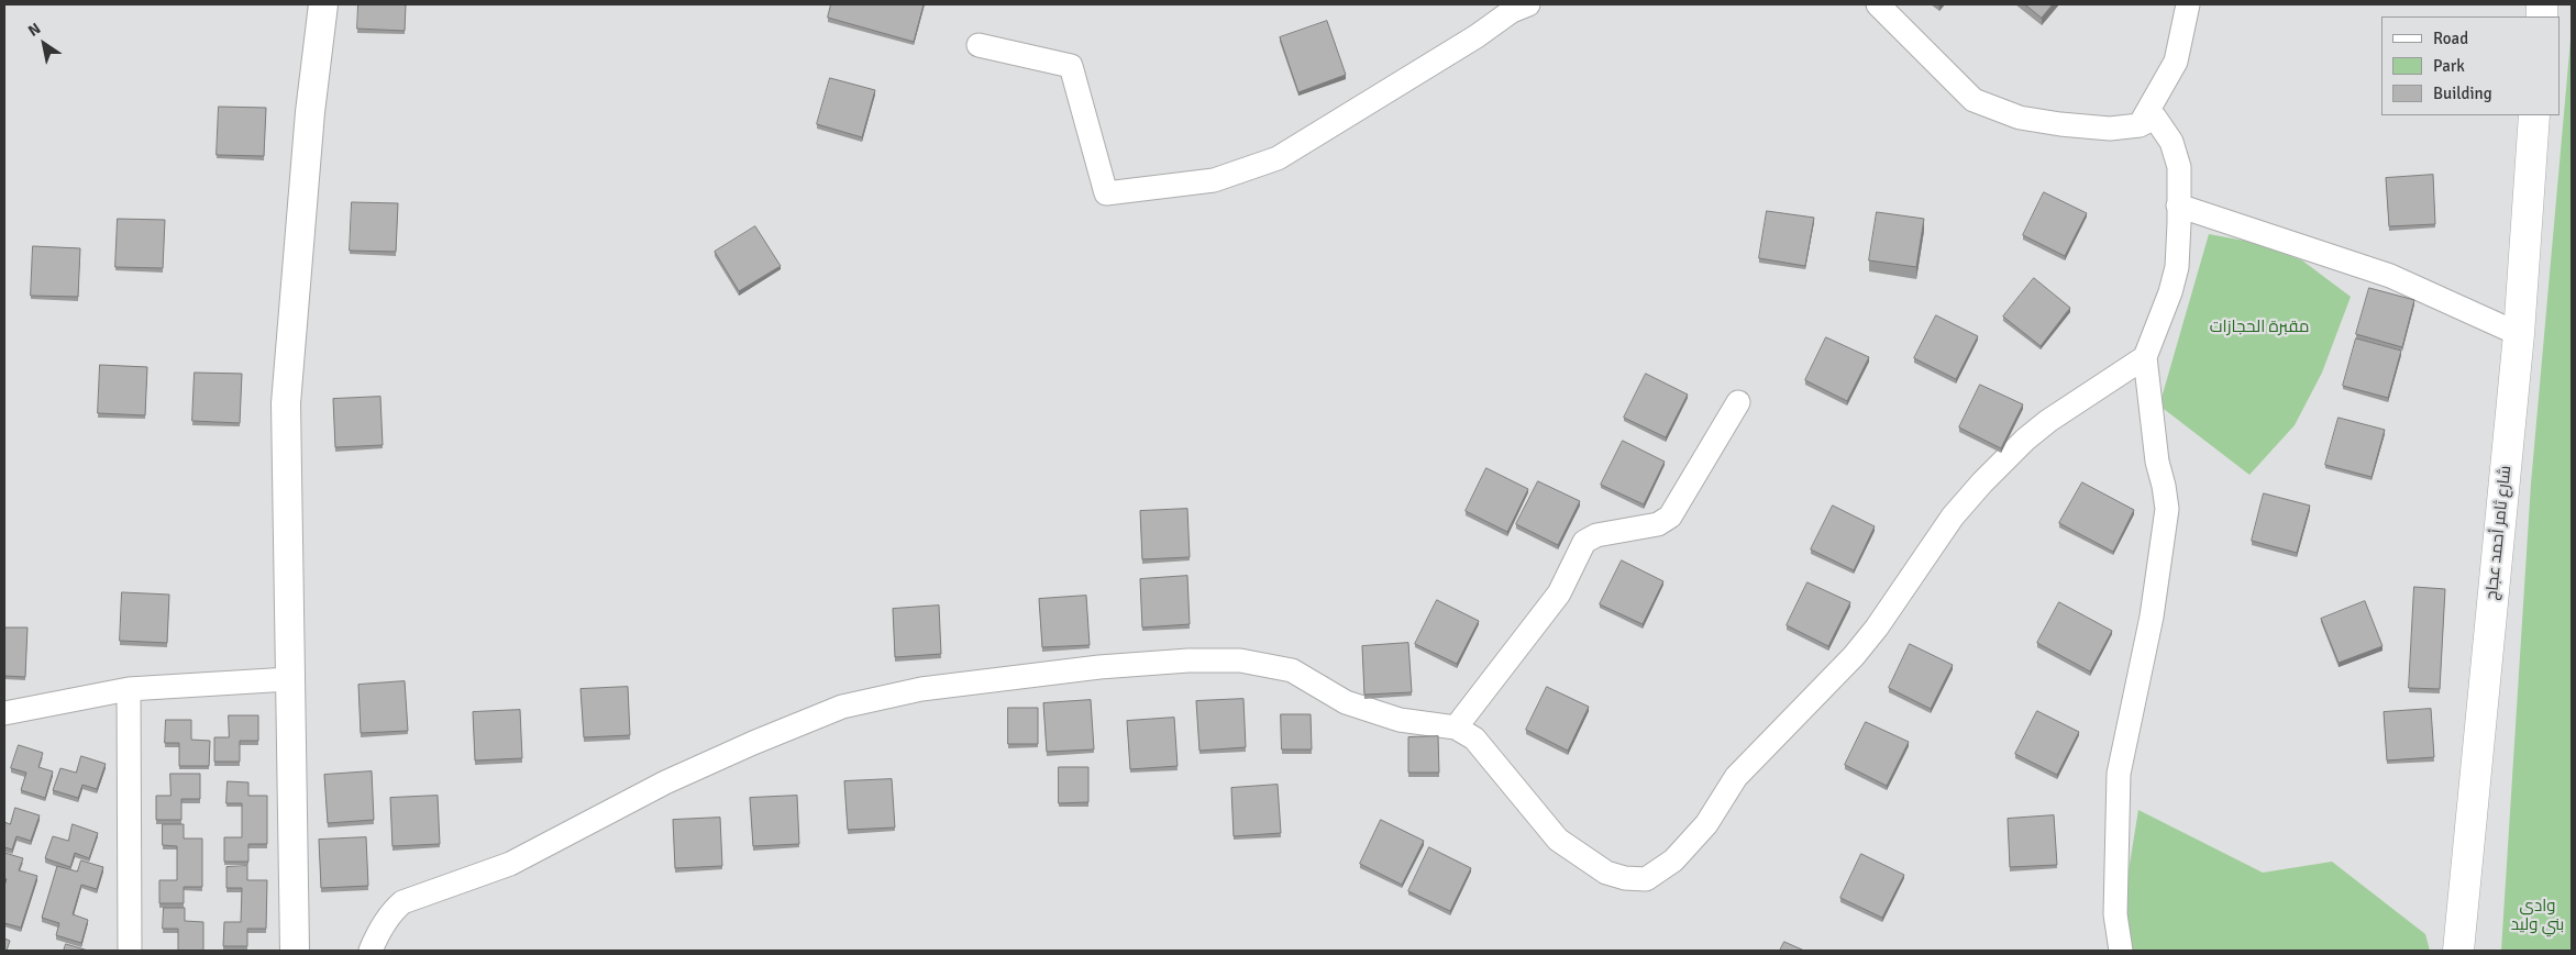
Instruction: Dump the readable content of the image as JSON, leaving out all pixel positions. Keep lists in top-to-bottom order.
{
  "streets": {
    "main road": ["شارع ثامر أحمد عجاج"]
  },
  "parks": ["مقبرة الحجازات", "وادي بني وليد"],
  "legend": ["Road", "Park", "Building"],
  "north": "top left"
}
